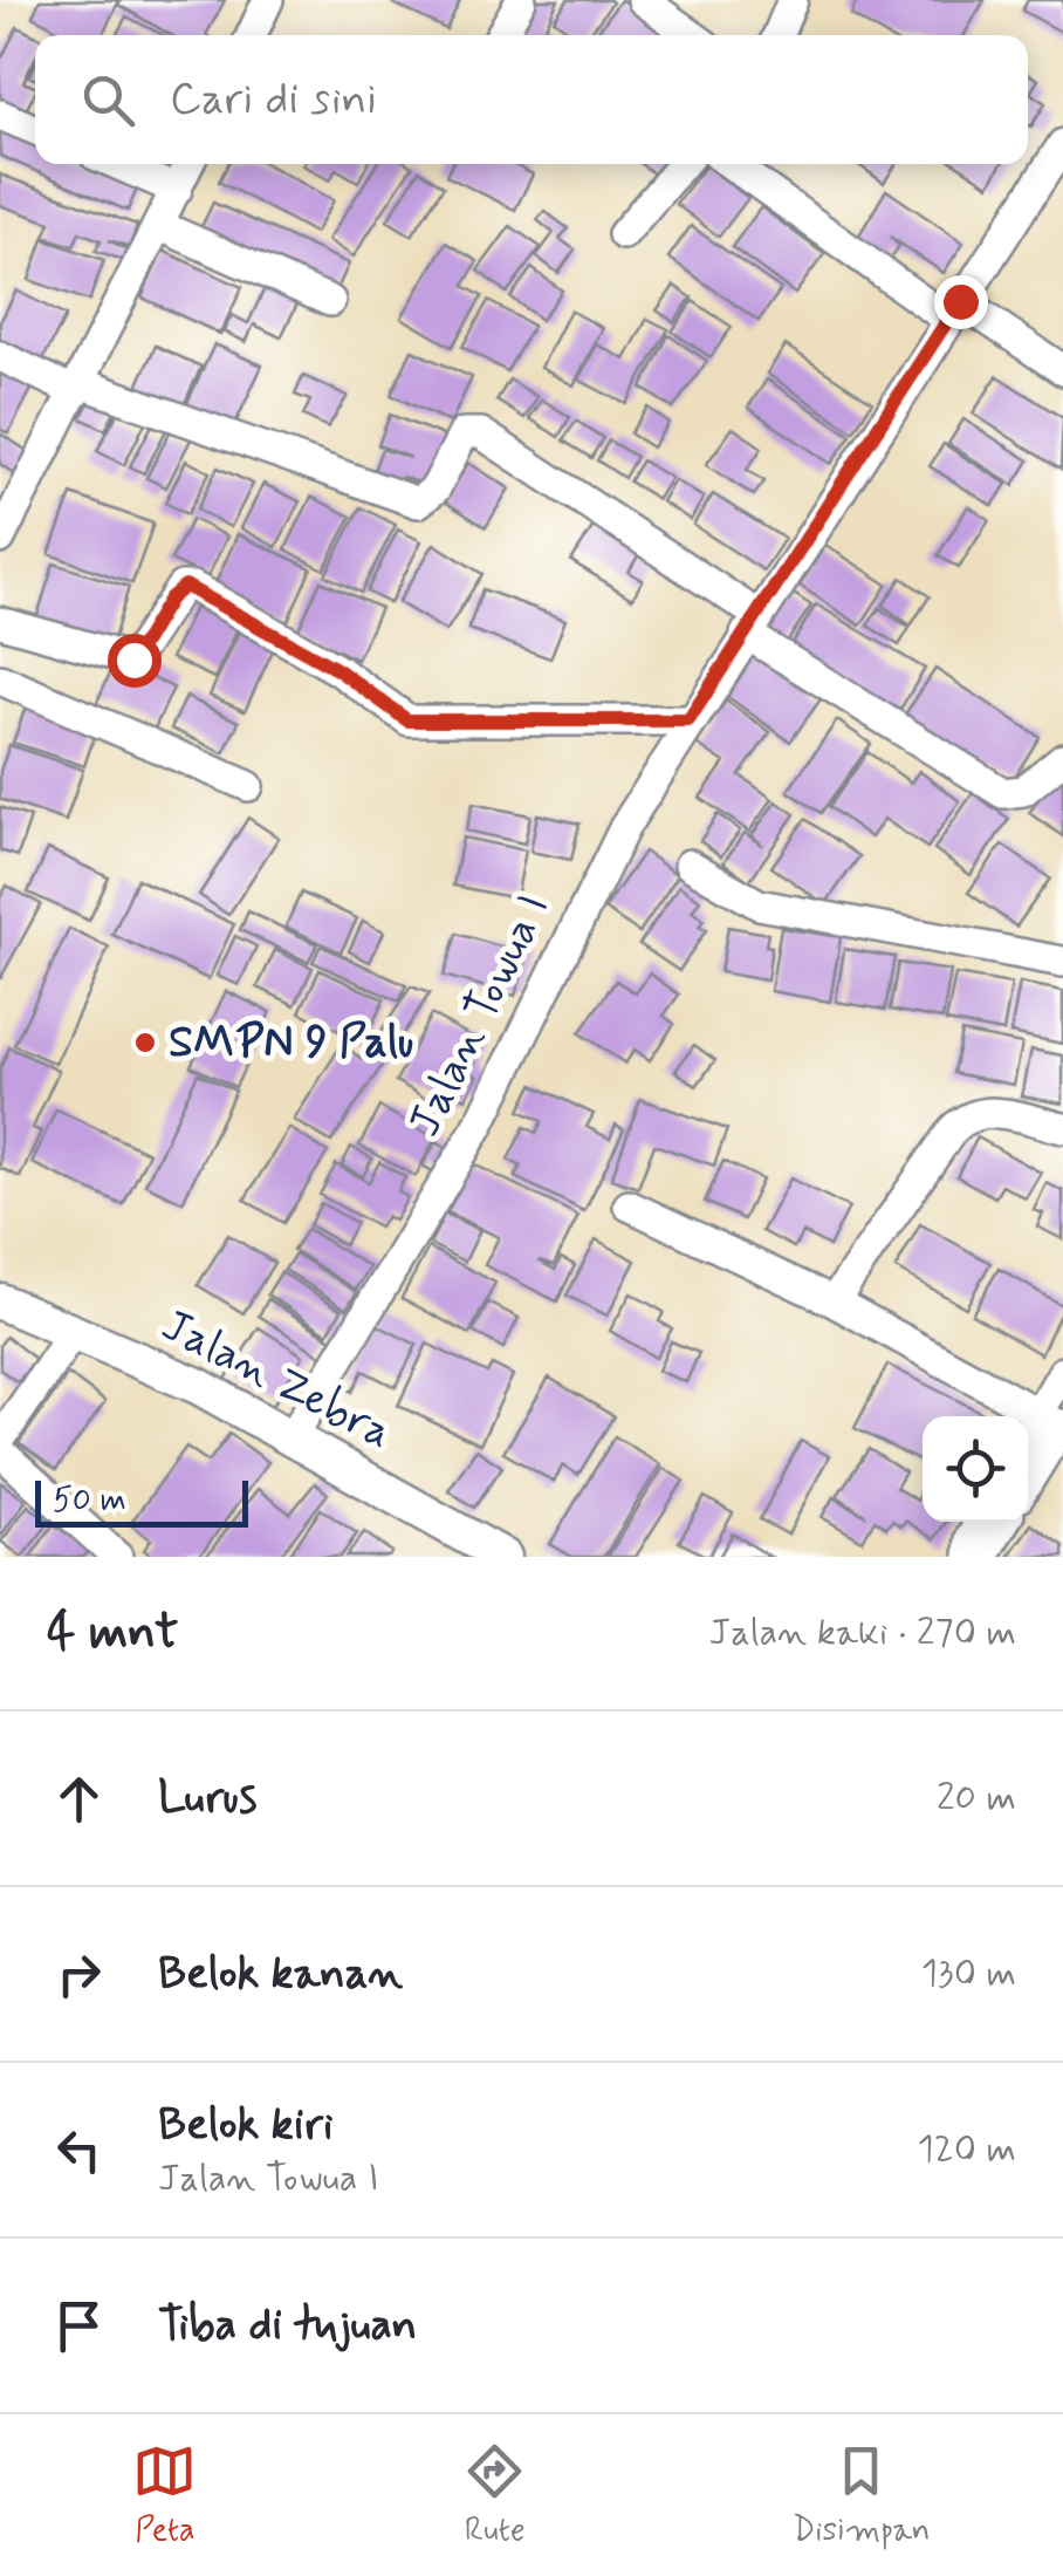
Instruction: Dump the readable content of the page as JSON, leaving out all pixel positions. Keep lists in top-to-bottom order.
{
  "streets": {
    "street": ["Jalan Towua I", "Jalan Zebra"]
  },
  "crossings": [
    ["Jalan Towua I", "Jalan Zebra"]
  ],
  "places": ["SMPN 9 Palu"],
  "scale_bar": "50 m",
  "page": {
    "search": "Cari di sini",
    "scale": "50 m",
    "heading": ["4 mnt", "Jalan kaki · 270 m"],
    "list": [
      ["Lurus", "20 m"],
      ["Belok kanan", "130 m"],
      ["Belok kiri", "Jalan Towua I", "120 m"],
      "Tiba di tujuan"
    ],
    "nav": ["Peta", "Rute", "Disimpan"]
  }
}
